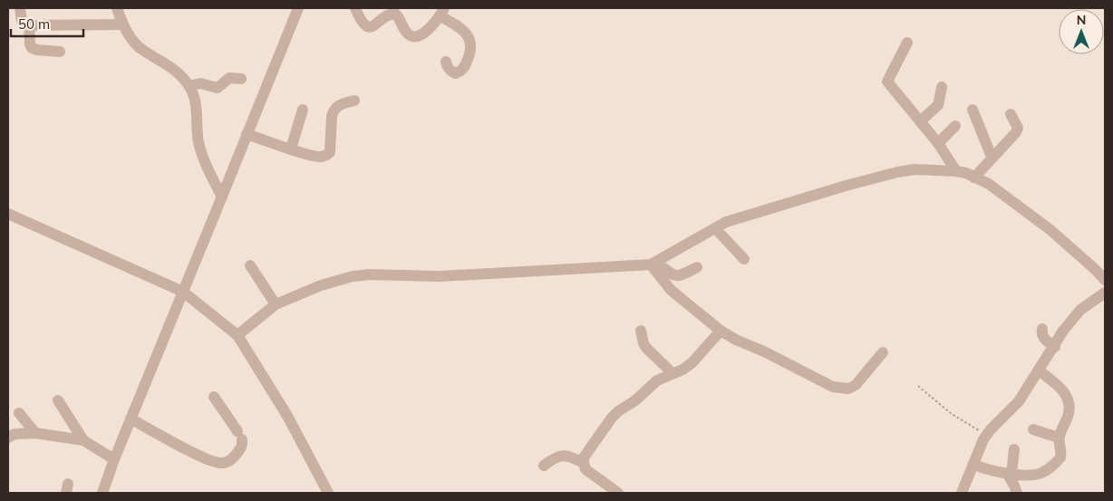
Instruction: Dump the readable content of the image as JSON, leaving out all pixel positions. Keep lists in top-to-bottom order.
{
  "scale_bar": "50 m",
  "north": "top"
}
